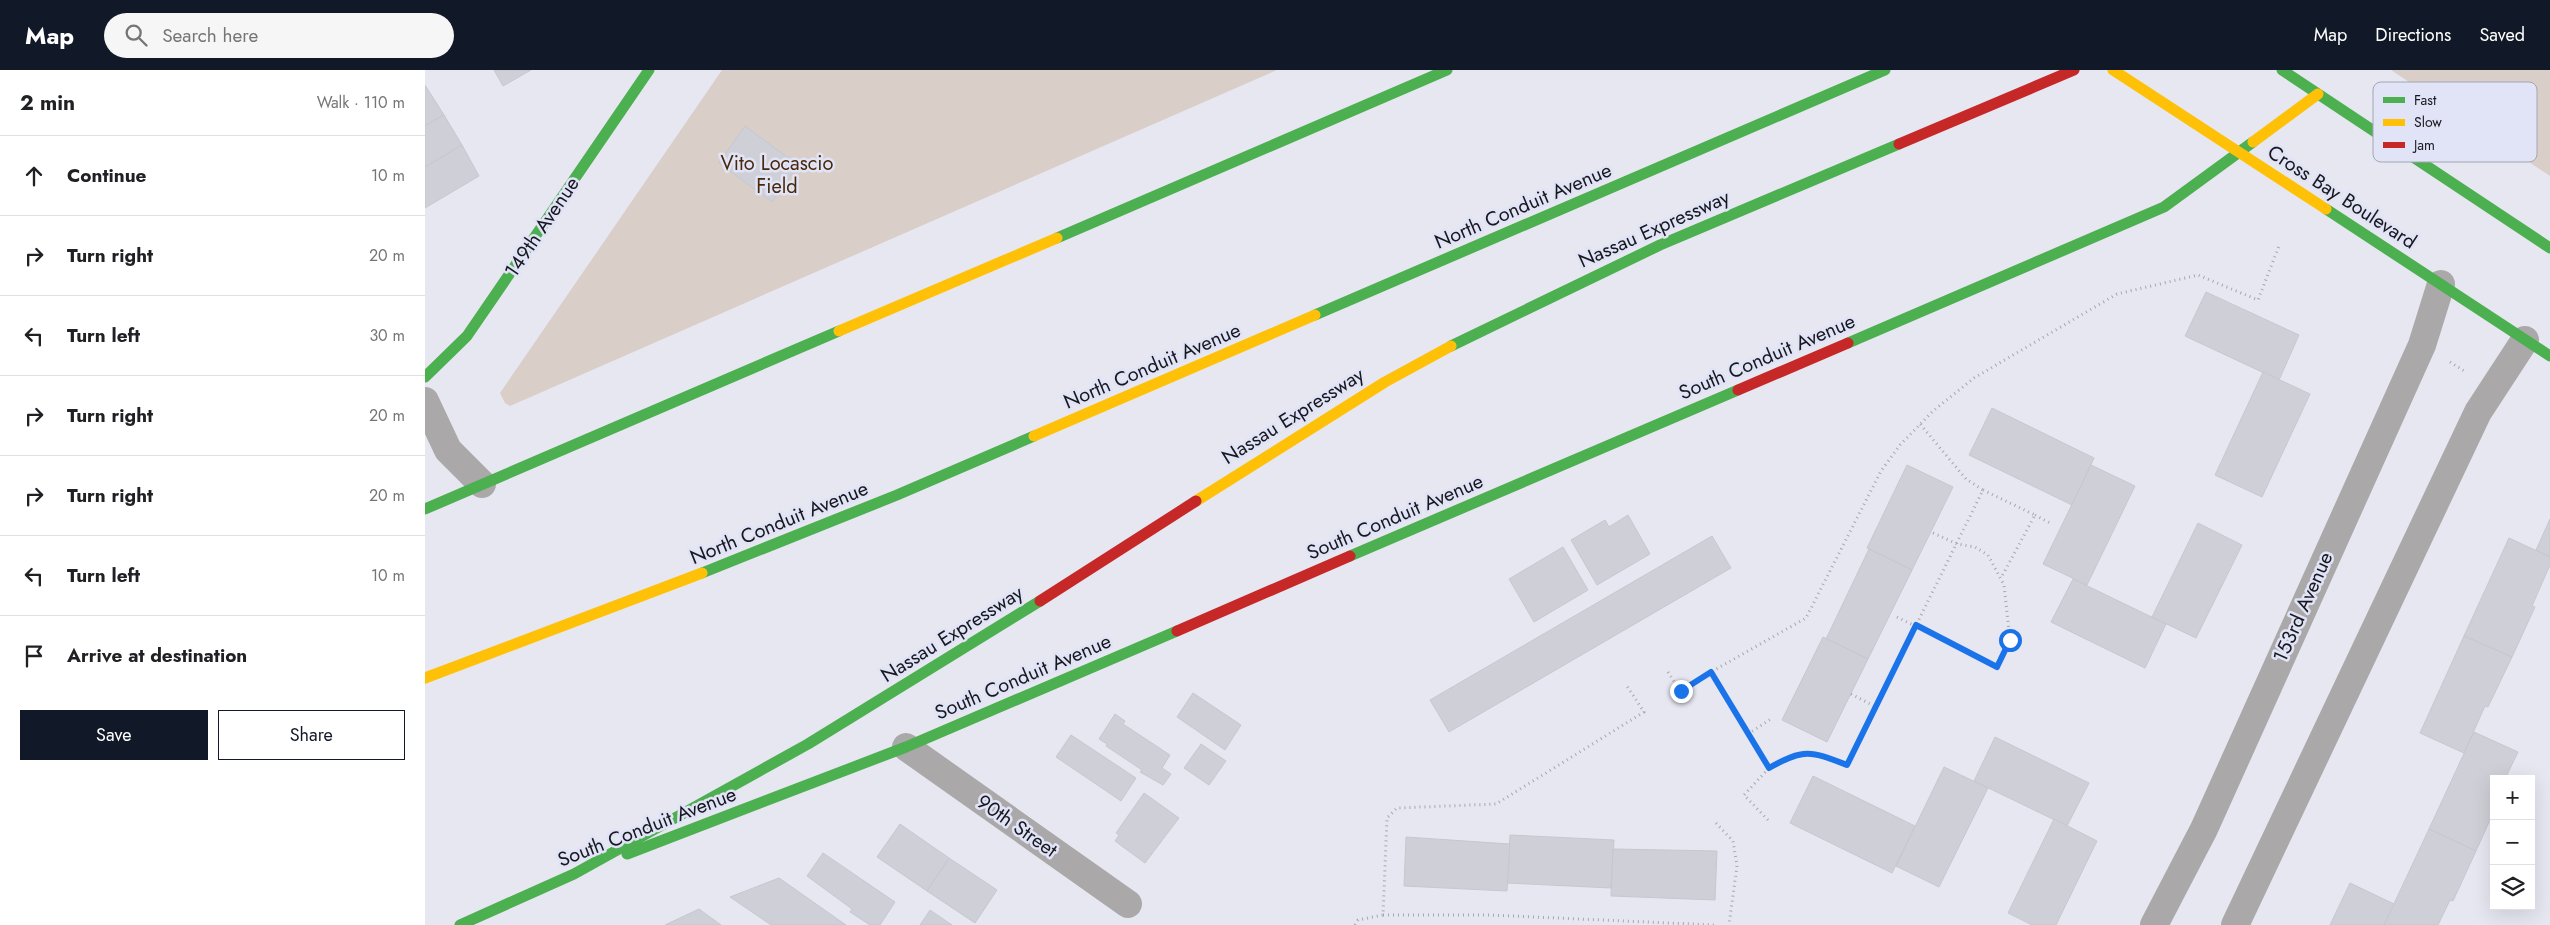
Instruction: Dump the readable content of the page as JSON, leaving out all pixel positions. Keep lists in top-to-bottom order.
{
  "streets": {
    "main road": [
      "Cross Bay Boulevard",
      "North Conduit Avenue",
      "149th Avenue",
      "Nassau Expressway",
      "South Conduit Avenue"
    ],
    "street": ["153rd Avenue", "90th Street"]
  },
  "crossings": [
    ["Cross Bay Boulevard", "South Conduit Avenue"],
    ["Cross Bay Boulevard", "153rd Avenue"],
    ["Nassau Expressway", "South Conduit Avenue"],
    ["South Conduit Avenue", "90th Street"]
  ],
  "parks": ["Vito Locascio Field"],
  "legend": ["Fast", "Slow", "Jam"],
  "page": {
    "header": "Map",
    "search": "Search here",
    "nav": ["Map", "Directions", "Saved"],
    "heading": ["2 min", "Walk · 110 m"],
    "list": [
      ["Continue", "10 m"],
      ["Turn right", "20 m"],
      ["Turn left", "30 m"],
      ["Turn right", "20 m"],
      ["Turn right", "20 m"],
      ["Turn left", "10 m"],
      "Arrive at destination"
    ],
    "buttons": ["Save", "Share"],
    "map_buttons": ["+", "−"]
  }
}
